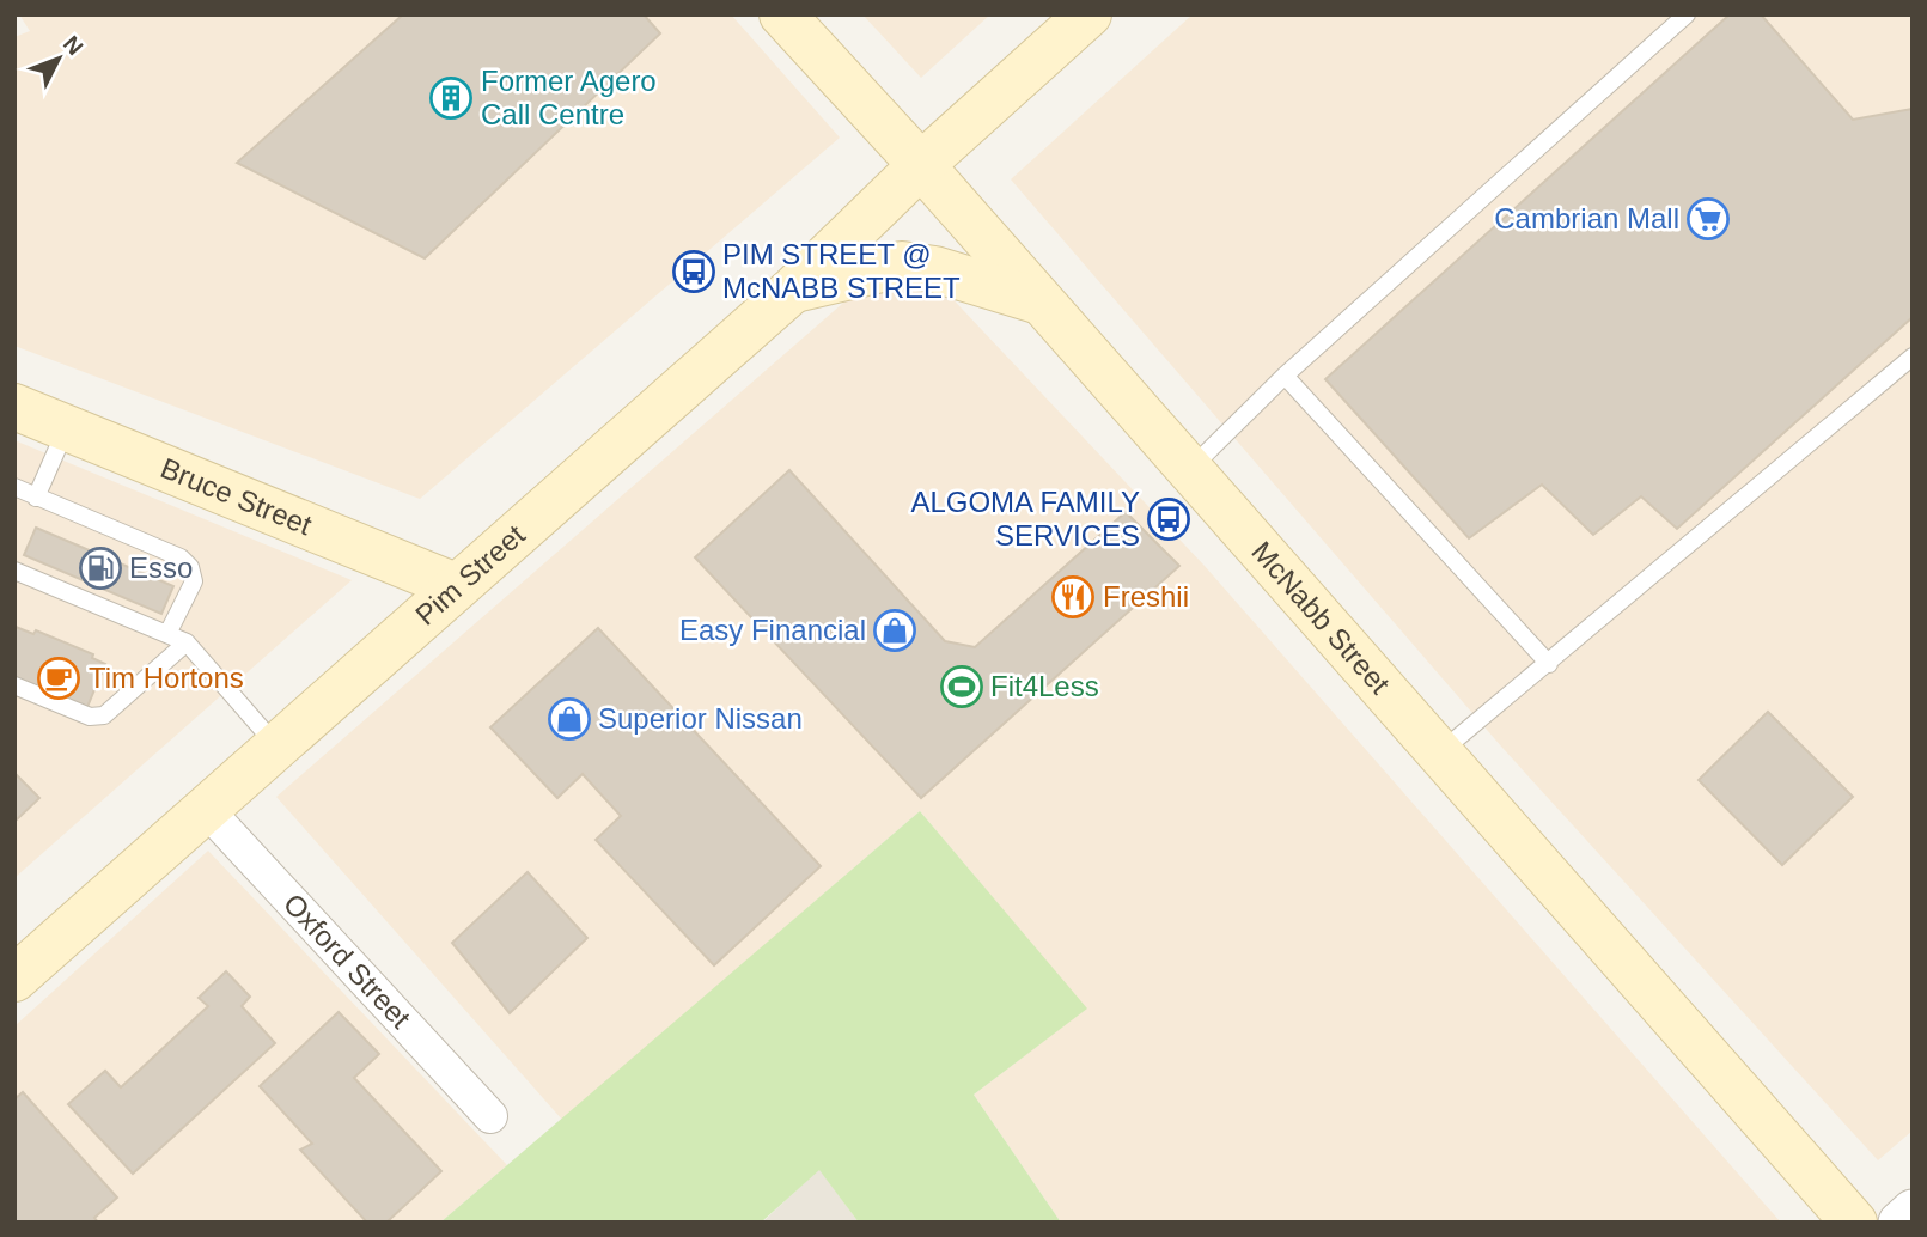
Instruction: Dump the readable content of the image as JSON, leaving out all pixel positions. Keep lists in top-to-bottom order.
{
  "streets": {
    "main road": ["Bruce Street", "Pim Street", "McNabb Street"],
    "street": ["Oxford Street"]
  },
  "crossings": [
    ["Bruce Street", "Pim Street"],
    ["Pim Street", "McNabb Street"],
    ["Pim Street", "Oxford Street"]
  ],
  "places": {
    "building": ["Former Agero Call Centre"],
    "supermarket": ["Cambrian Mall"],
    "bus stop": ["PIM STREET @ McNABB STREET", "ALGOMA FAMILY SERVICES"],
    "fuel station": ["Esso"],
    "restaurant": ["Freshii"],
    "shop": ["Easy Financial", "Superior Nissan"],
    "cafe": ["Tim Hortons"],
    "sports": ["Fit4Less"]
  },
  "north": "top right"
}
